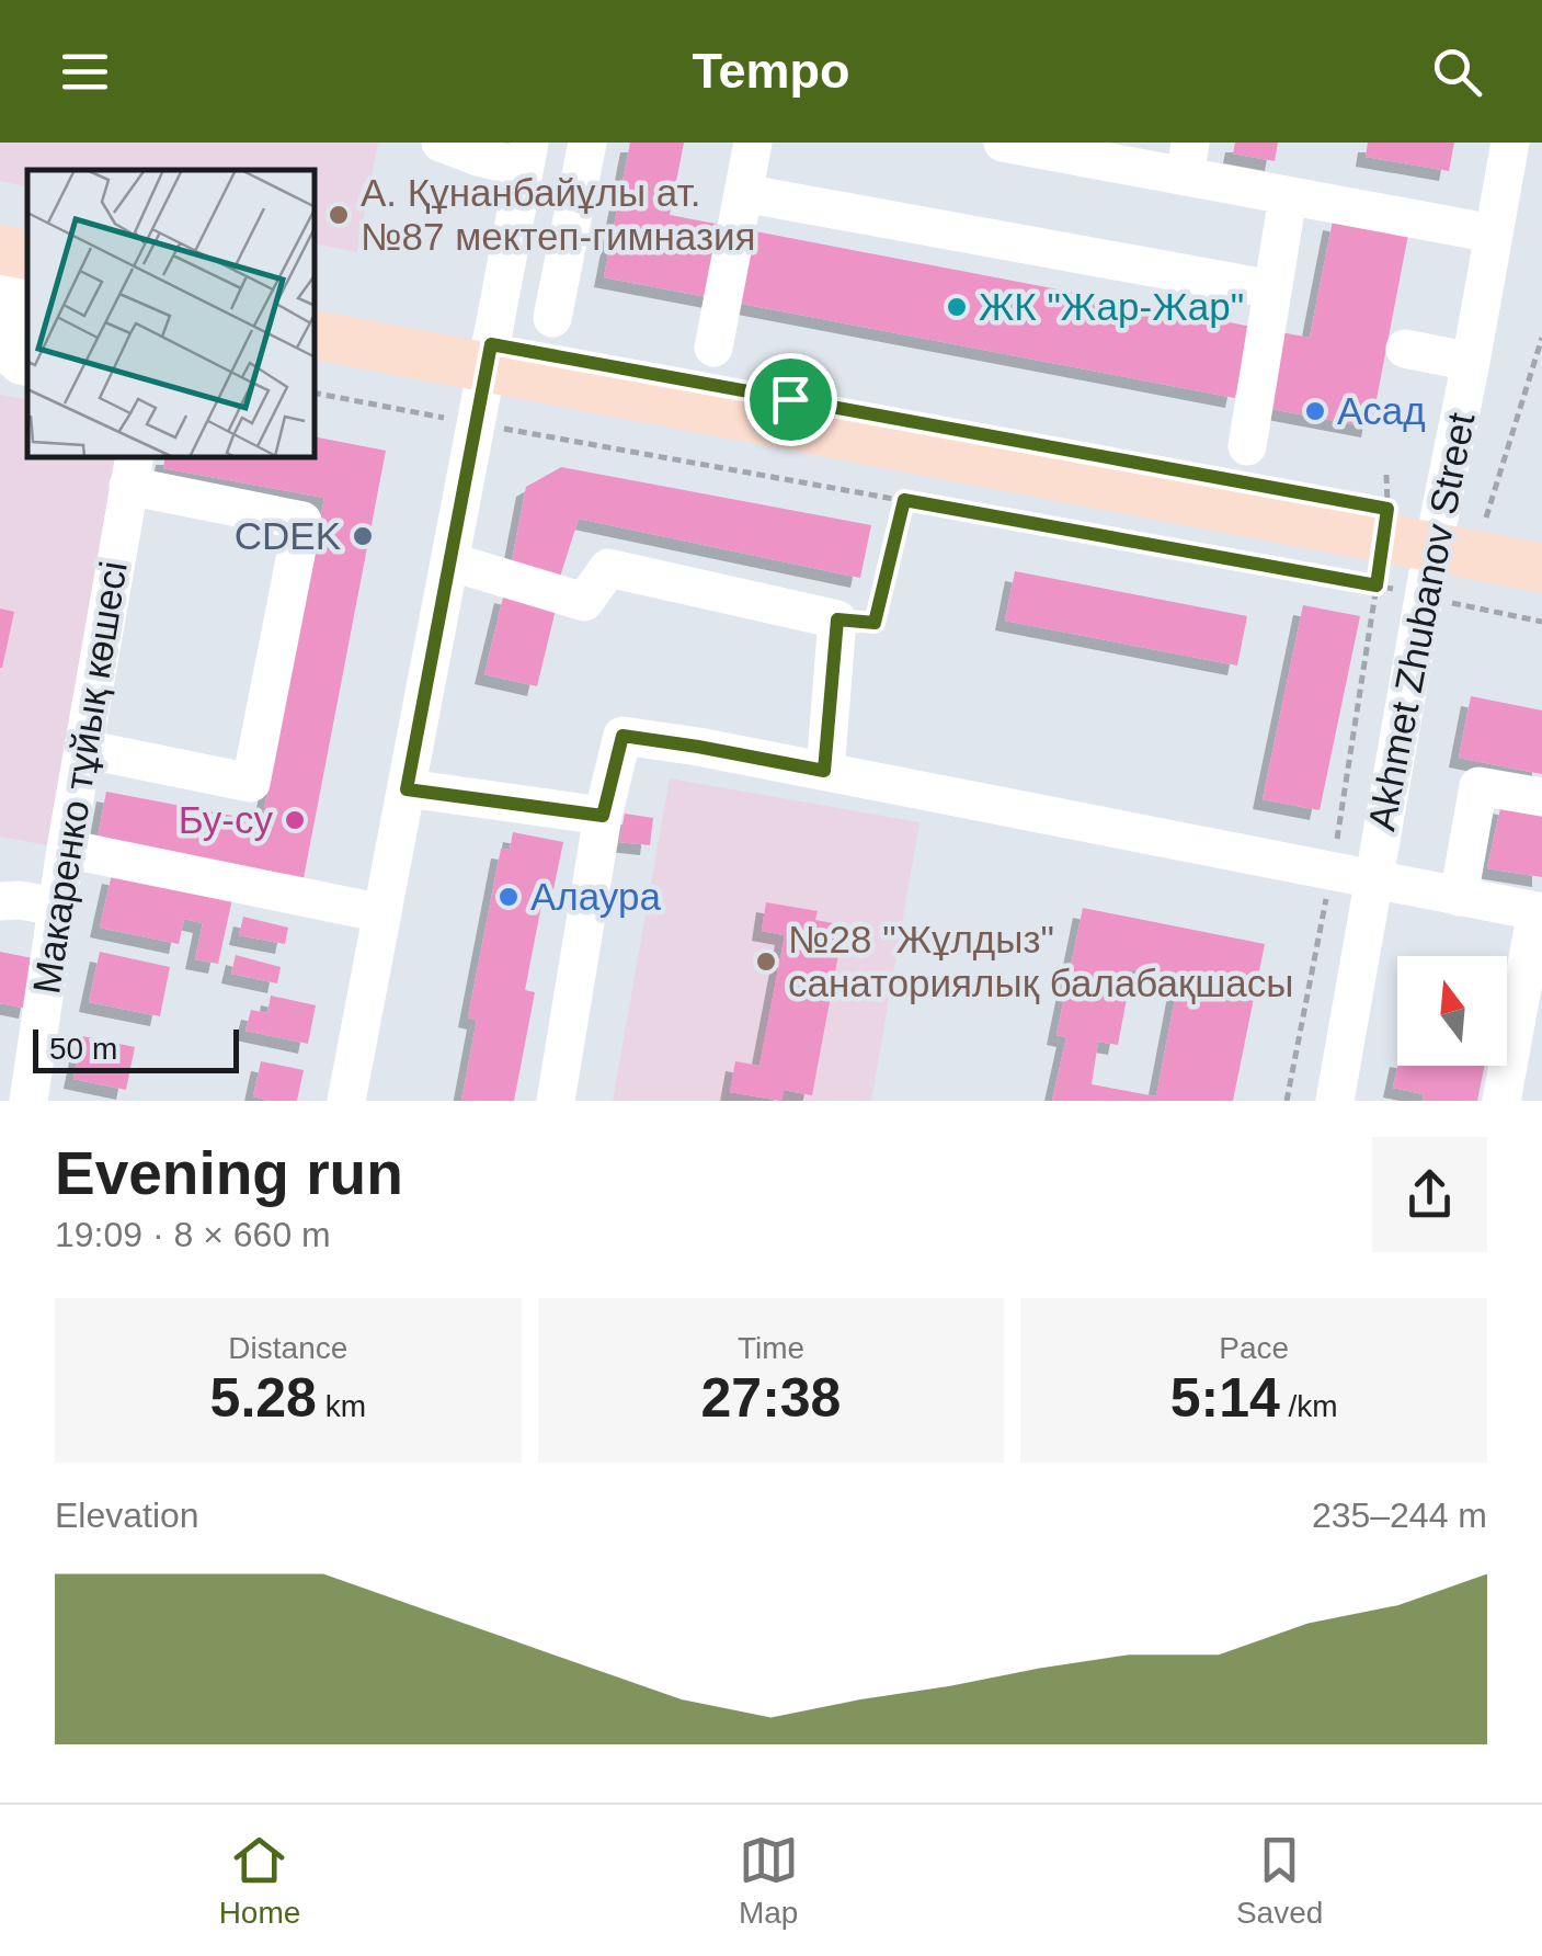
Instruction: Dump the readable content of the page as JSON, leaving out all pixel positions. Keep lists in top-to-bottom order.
{
  "streets": {
    "street": ["Akhmet Zhubanov Street", "Макаренко тұйық көшесі"]
  },
  "places": [
    "А. Құнанбайұлы ат. №87 мектеп-гимназия",
    "ЖК \"Жар-Жар\"",
    "Асад",
    "CDEK",
    "Бу-су",
    "Алаура",
    "№28 \"Жұлдыз\" санаториялық балабақшасы"
  ],
  "scale_bar": "50 m",
  "north": "top",
  "page": {
    "header": "Tempo",
    "scale": "50 m",
    "heading": ["Evening run", "19:09 · 8 × 660 m"],
    "stats": [
      ["Distance", "5.28 km"],
      ["Time", "27:38"],
      ["Pace", "5:14 /km"]
    ],
    "chart": ["Elevation", "235–244 m"],
    "tabs": ["Home", "Map", "Saved"]
  }
}
